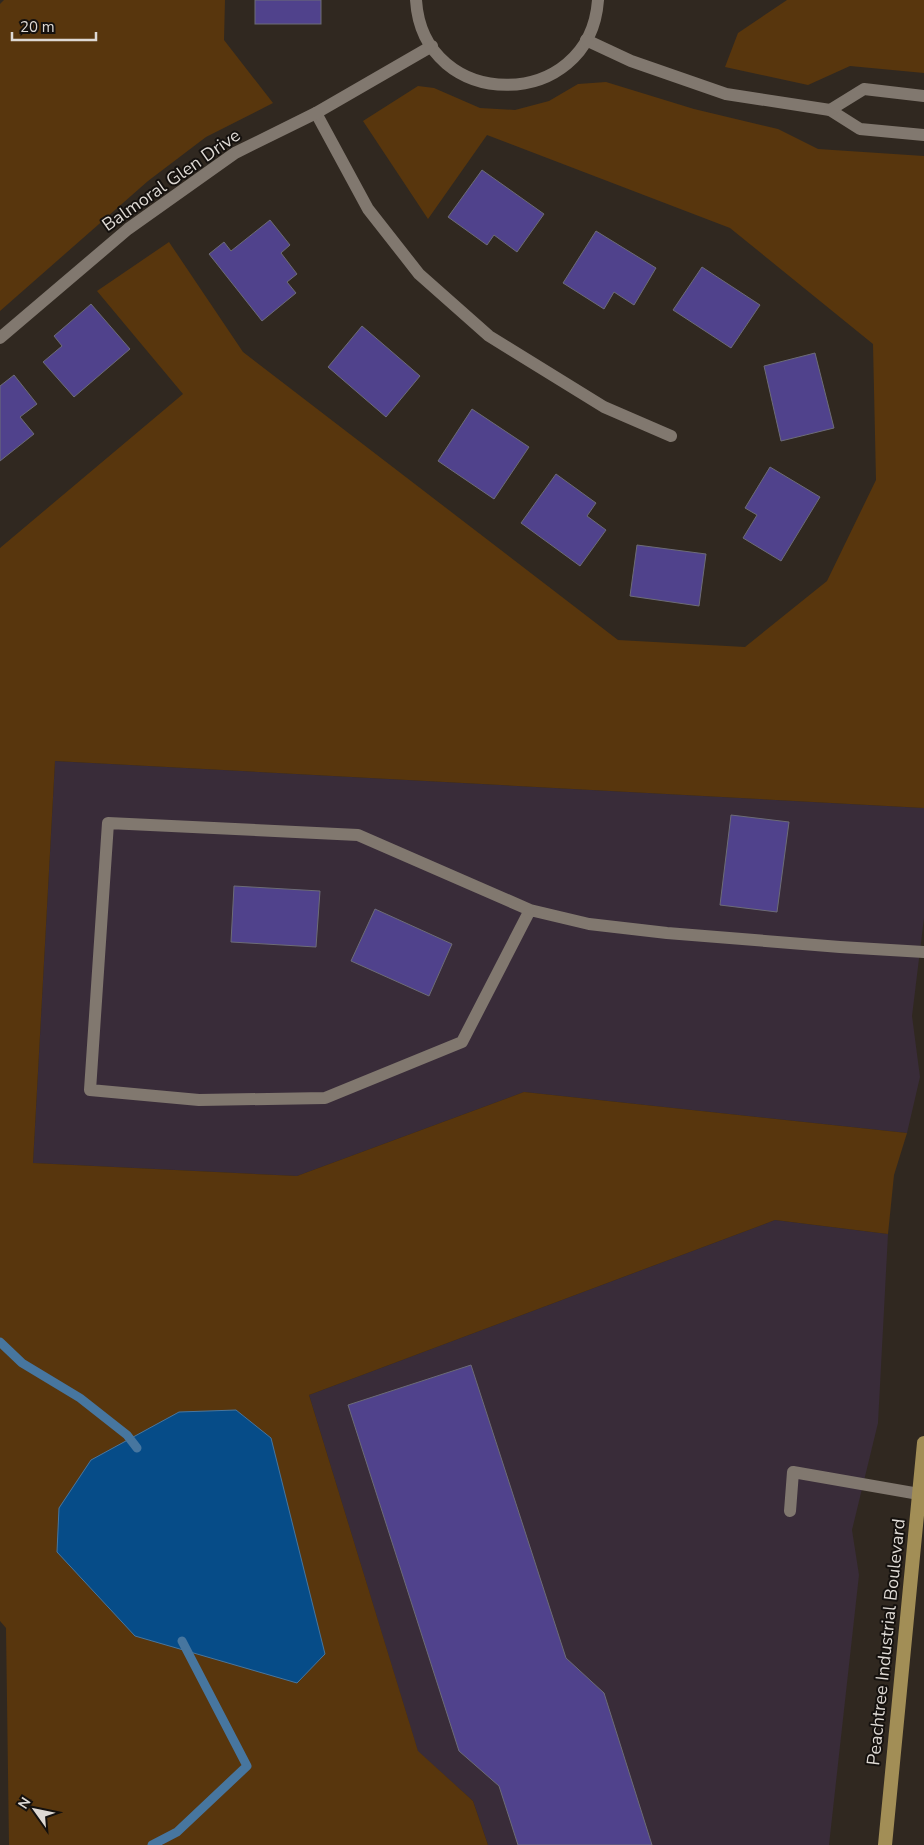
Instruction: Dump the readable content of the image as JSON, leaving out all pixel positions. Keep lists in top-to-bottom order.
{
  "streets": {
    "highway": ["Peachtree Industrial Boulevard"],
    "street": ["Balmoral Glen Drive"]
  },
  "scale_bar": "20 m",
  "north": "top left"
}
